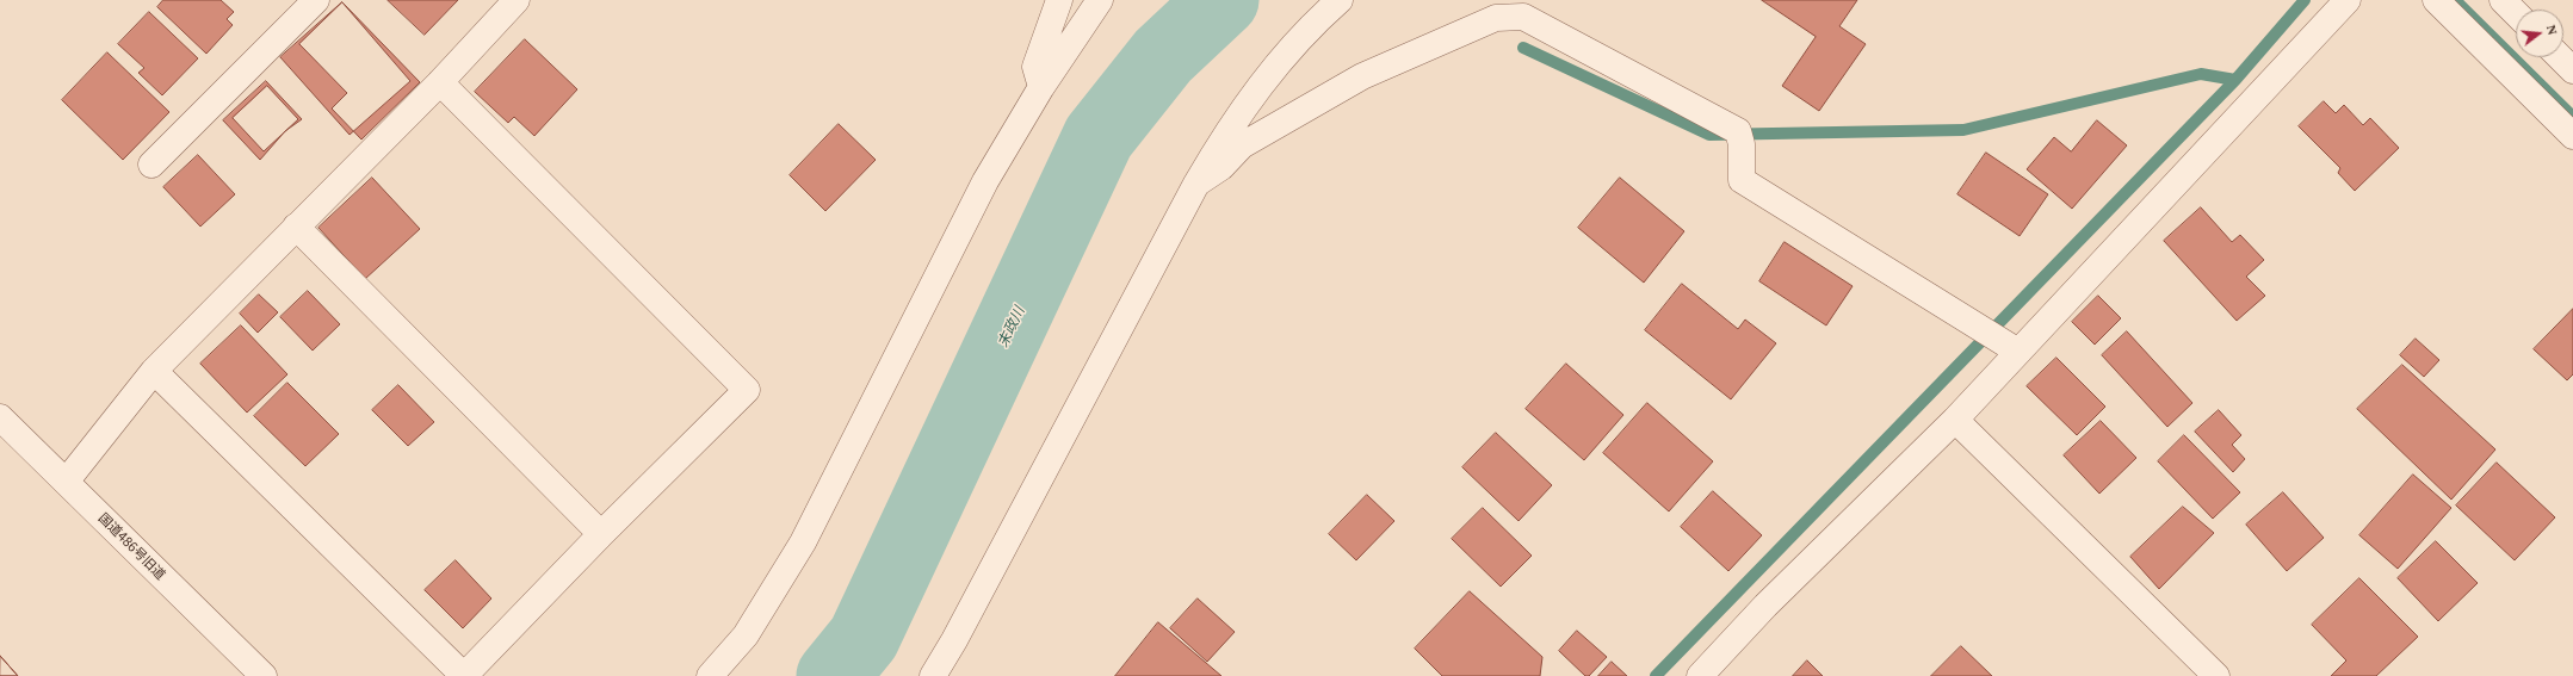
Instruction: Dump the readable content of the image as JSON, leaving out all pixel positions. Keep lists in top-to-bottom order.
{
  "streets": {
    "street": ["国道486号旧道"]
  },
  "water": ["末政川"],
  "north": "right"
}
